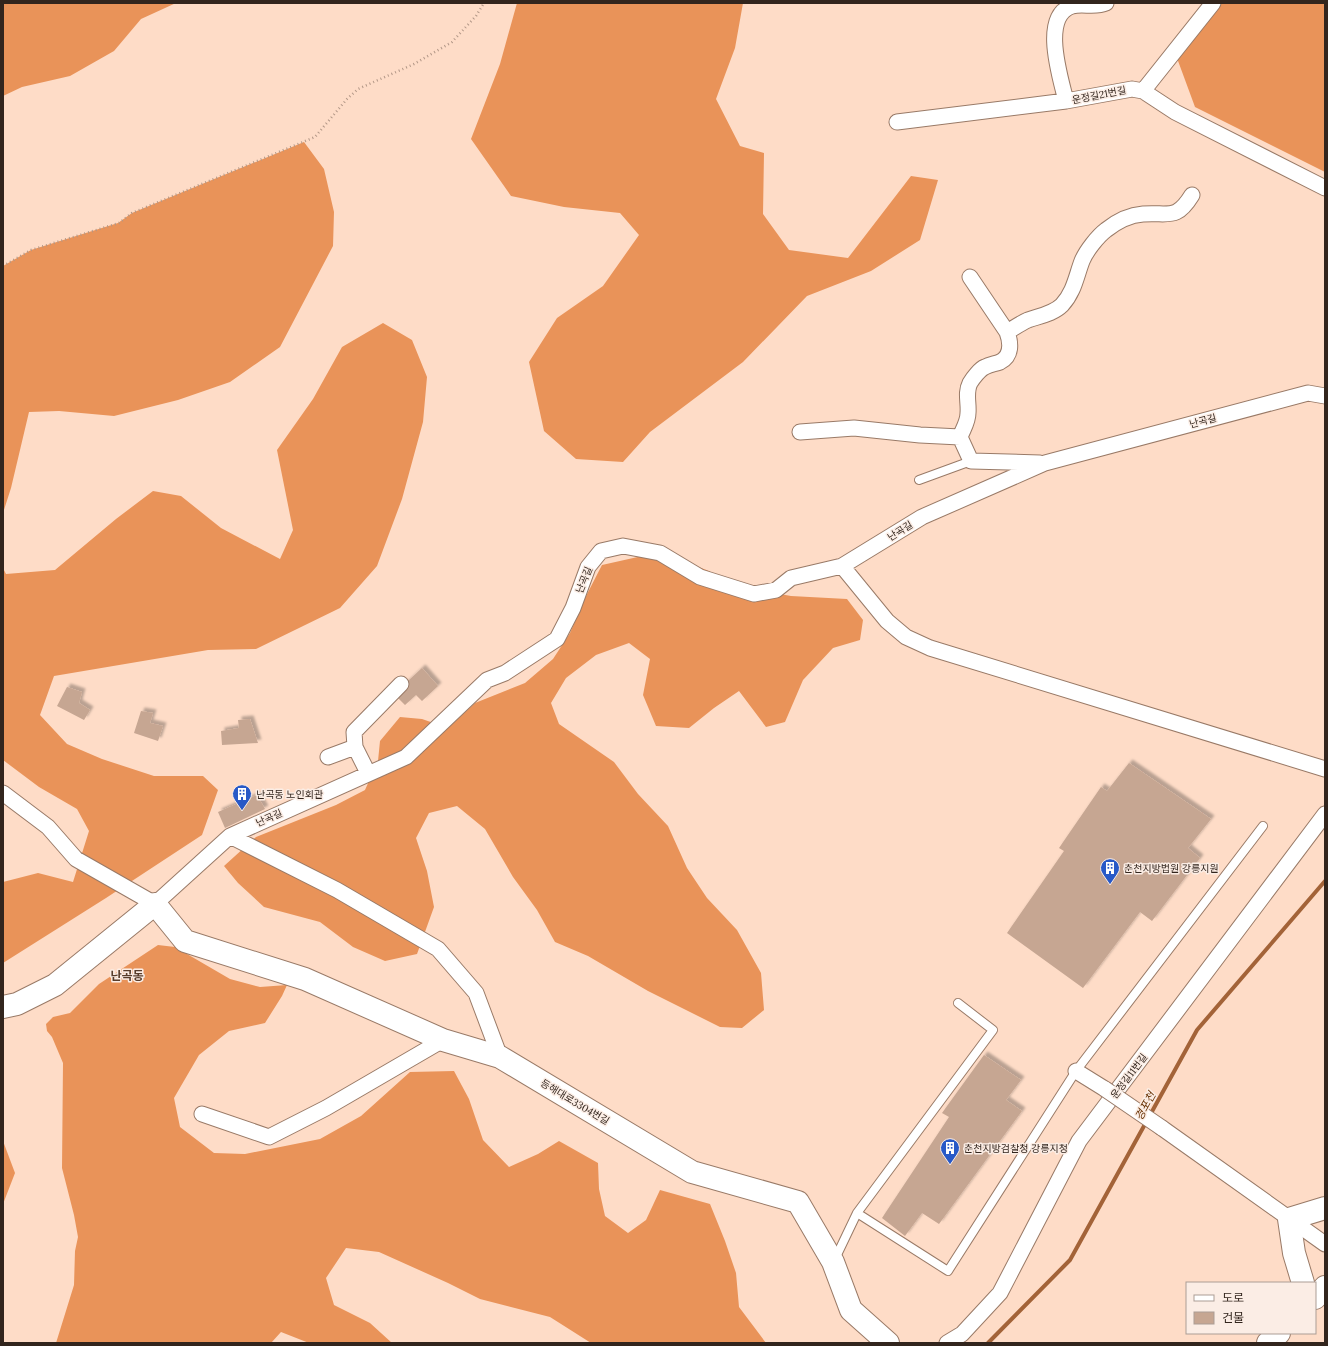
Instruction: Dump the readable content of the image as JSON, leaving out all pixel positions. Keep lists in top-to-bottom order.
{
  "streets": {
    "main road": ["난곡길", "동해대로3304번길"],
    "street": ["운정길21번길", "운정길11번길"]
  },
  "crossings": [
    ["난곡길", "동해대로3304번길"]
  ],
  "districts": ["난곡동"],
  "water": ["경포천"],
  "places": {
    "building": ["난곡동 노인회관", "춘천지방법원 강릉지원", "춘천지방검찰청 강릉지청"]
  },
  "legend": ["도로", "건물"]
}
